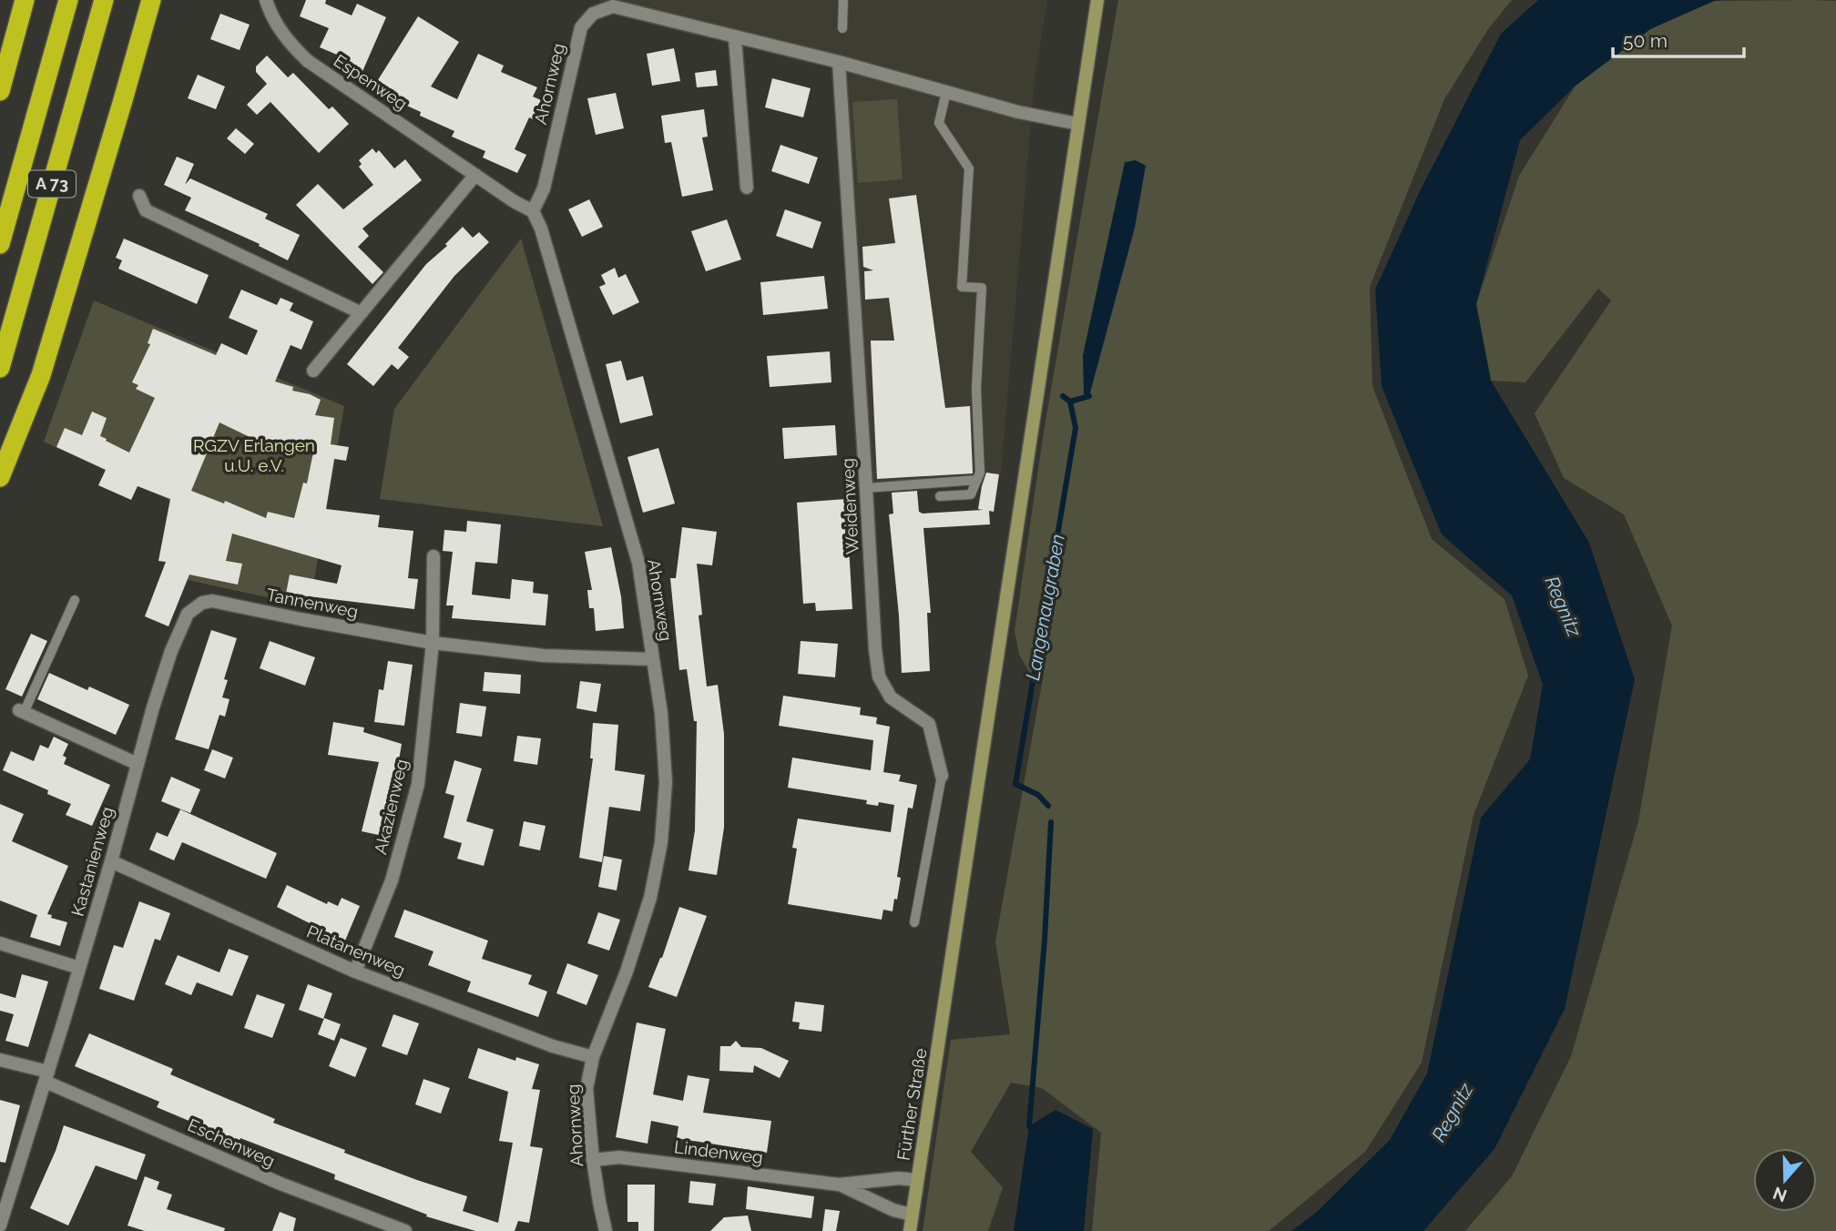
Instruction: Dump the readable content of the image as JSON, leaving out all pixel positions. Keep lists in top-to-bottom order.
{
  "streets": {
    "highway": ["A 73"],
    "street": [
      "Espenweg",
      "Ahornweg",
      "Weidenweg",
      "Tannenweg",
      "Akazienweg",
      "Kastanienweg",
      "Platanenweg",
      "Fürther Straße",
      "Eschenweg",
      "Lindenweg"
    ]
  },
  "crossings": [
    ["Espenweg", "Ahornweg"],
    ["Ahornweg", "Tannenweg"],
    ["Ahornweg", "Platanenweg"],
    ["Ahornweg", "Lindenweg"],
    ["Tannenweg", "Akazienweg"],
    ["Tannenweg", "Kastanienweg"],
    ["Akazienweg", "Platanenweg"],
    ["Kastanienweg", "Platanenweg"],
    ["Kastanienweg", "Eschenweg"],
    ["Fürther Straße", "Lindenweg"]
  ],
  "water": ["Regnitz", "Langenaugraben"],
  "parks": ["RGZV Erlangen u.U. e.V."],
  "scale_bar": "50 m",
  "north": "bottom"
}
